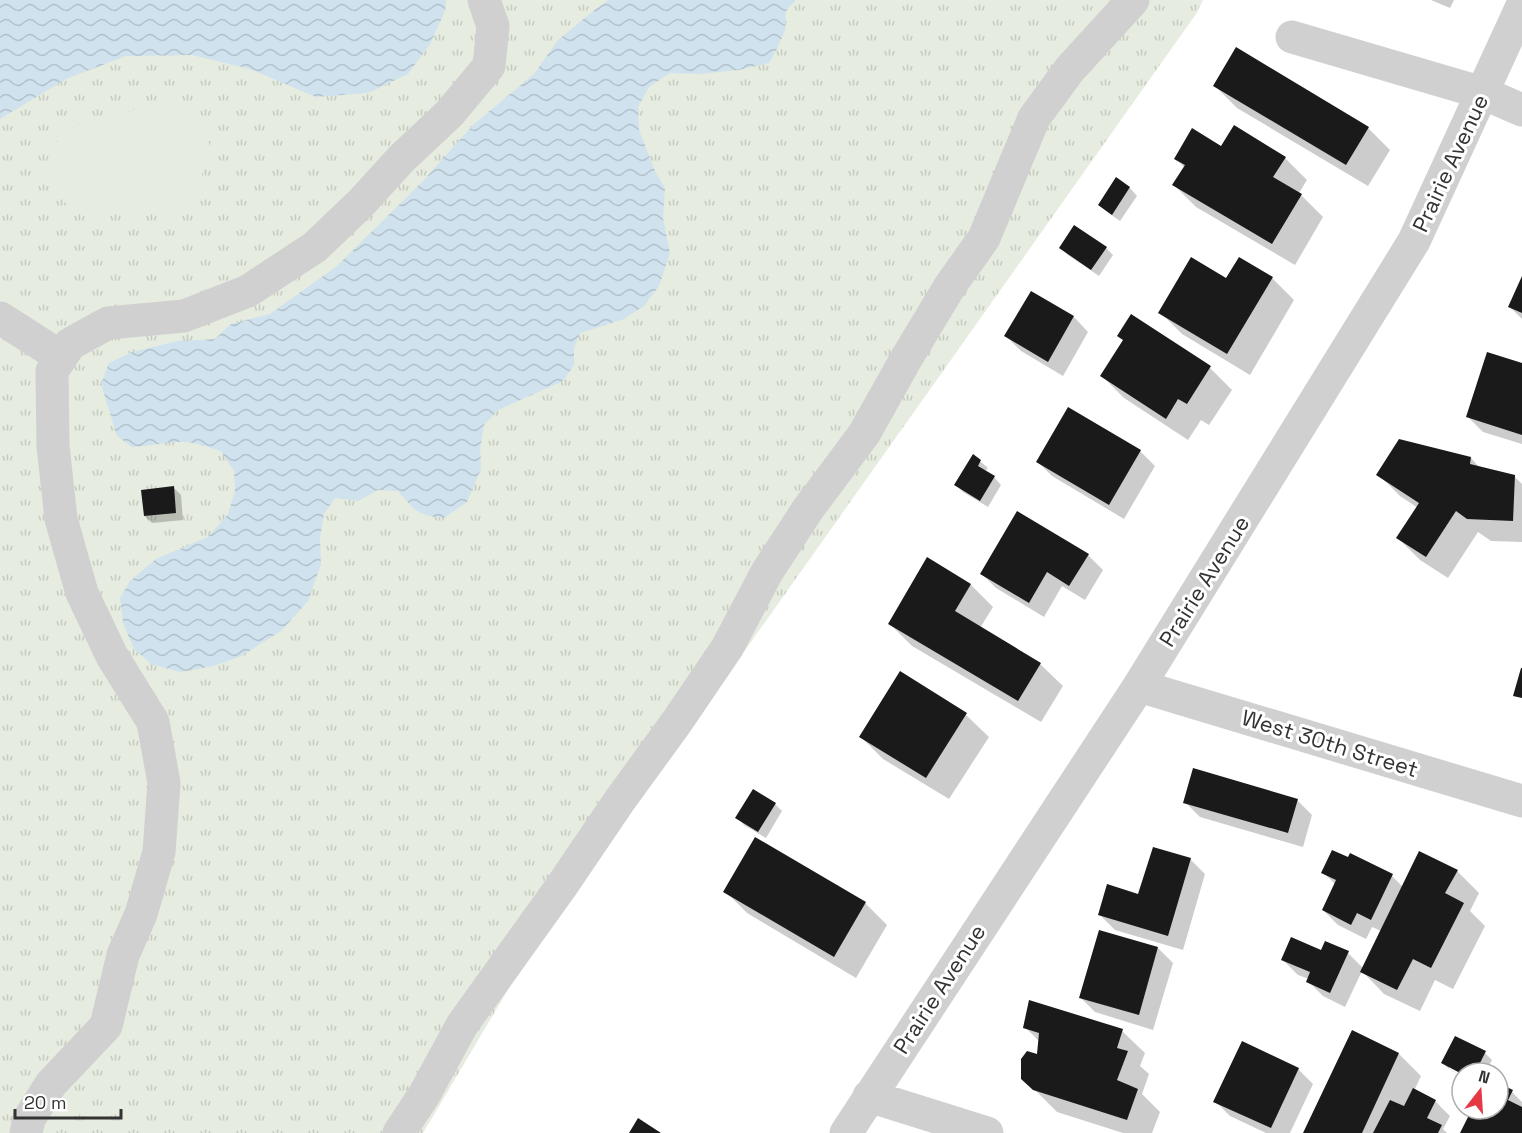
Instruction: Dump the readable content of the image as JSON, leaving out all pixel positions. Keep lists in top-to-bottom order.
{
  "streets": {
    "street": ["Prairie Avenue", "West 30th Street"]
  },
  "crossings": [
    ["Prairie Avenue", "West 30th Street"]
  ],
  "scale_bar": "20 m",
  "north": "top"
}
